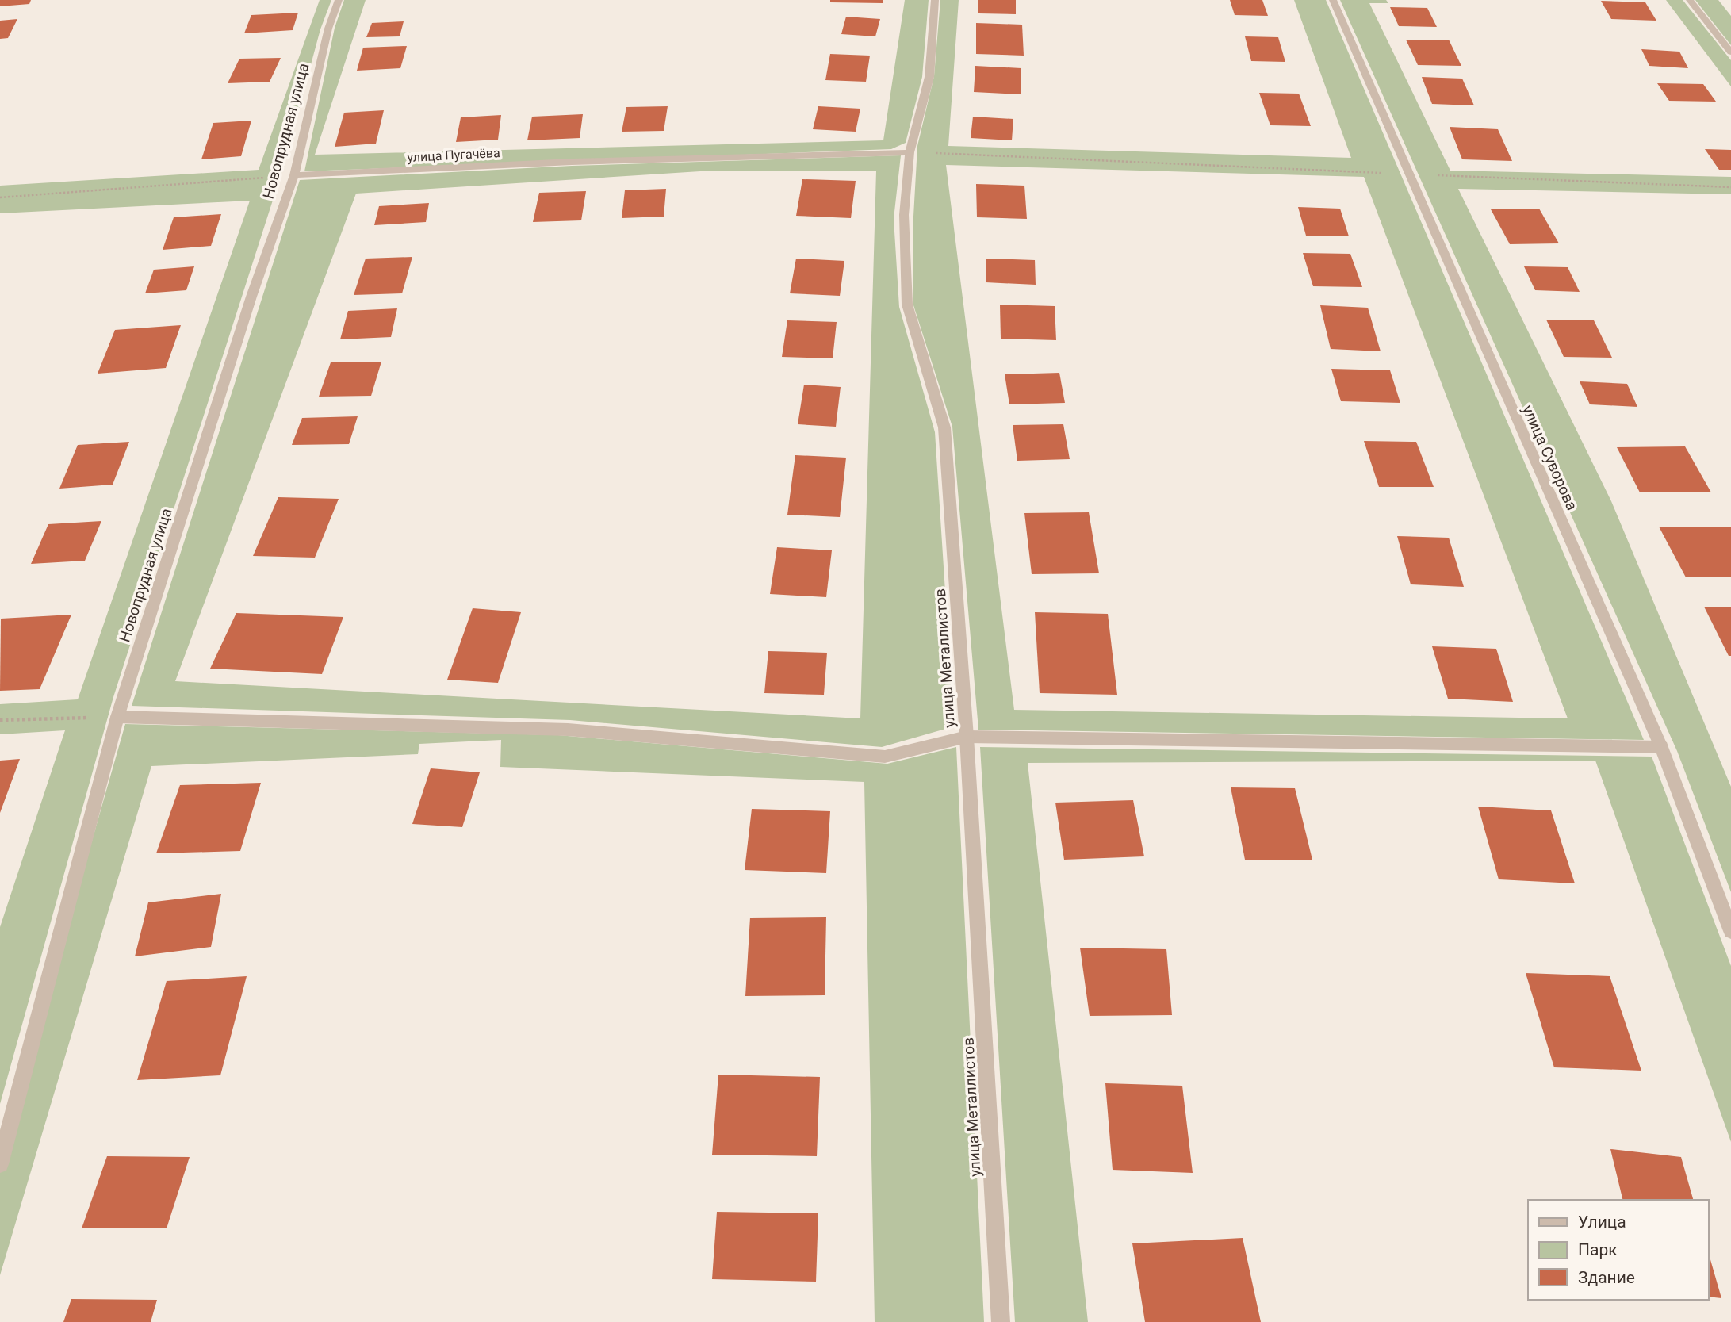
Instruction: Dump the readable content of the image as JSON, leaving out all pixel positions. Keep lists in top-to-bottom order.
{
  "streets": {
    "street": [
      "Новопрудная улица",
      "улица Пугачёва",
      "улица Суворова",
      "улица Металлистов"
    ]
  },
  "crossings": [
    ["Новопрудная улица", "улица Пугачёва"],
    ["улица Пугачёва", "улица Металлистов"]
  ],
  "legend": ["Улица", "Парк", "Здание"]
}
